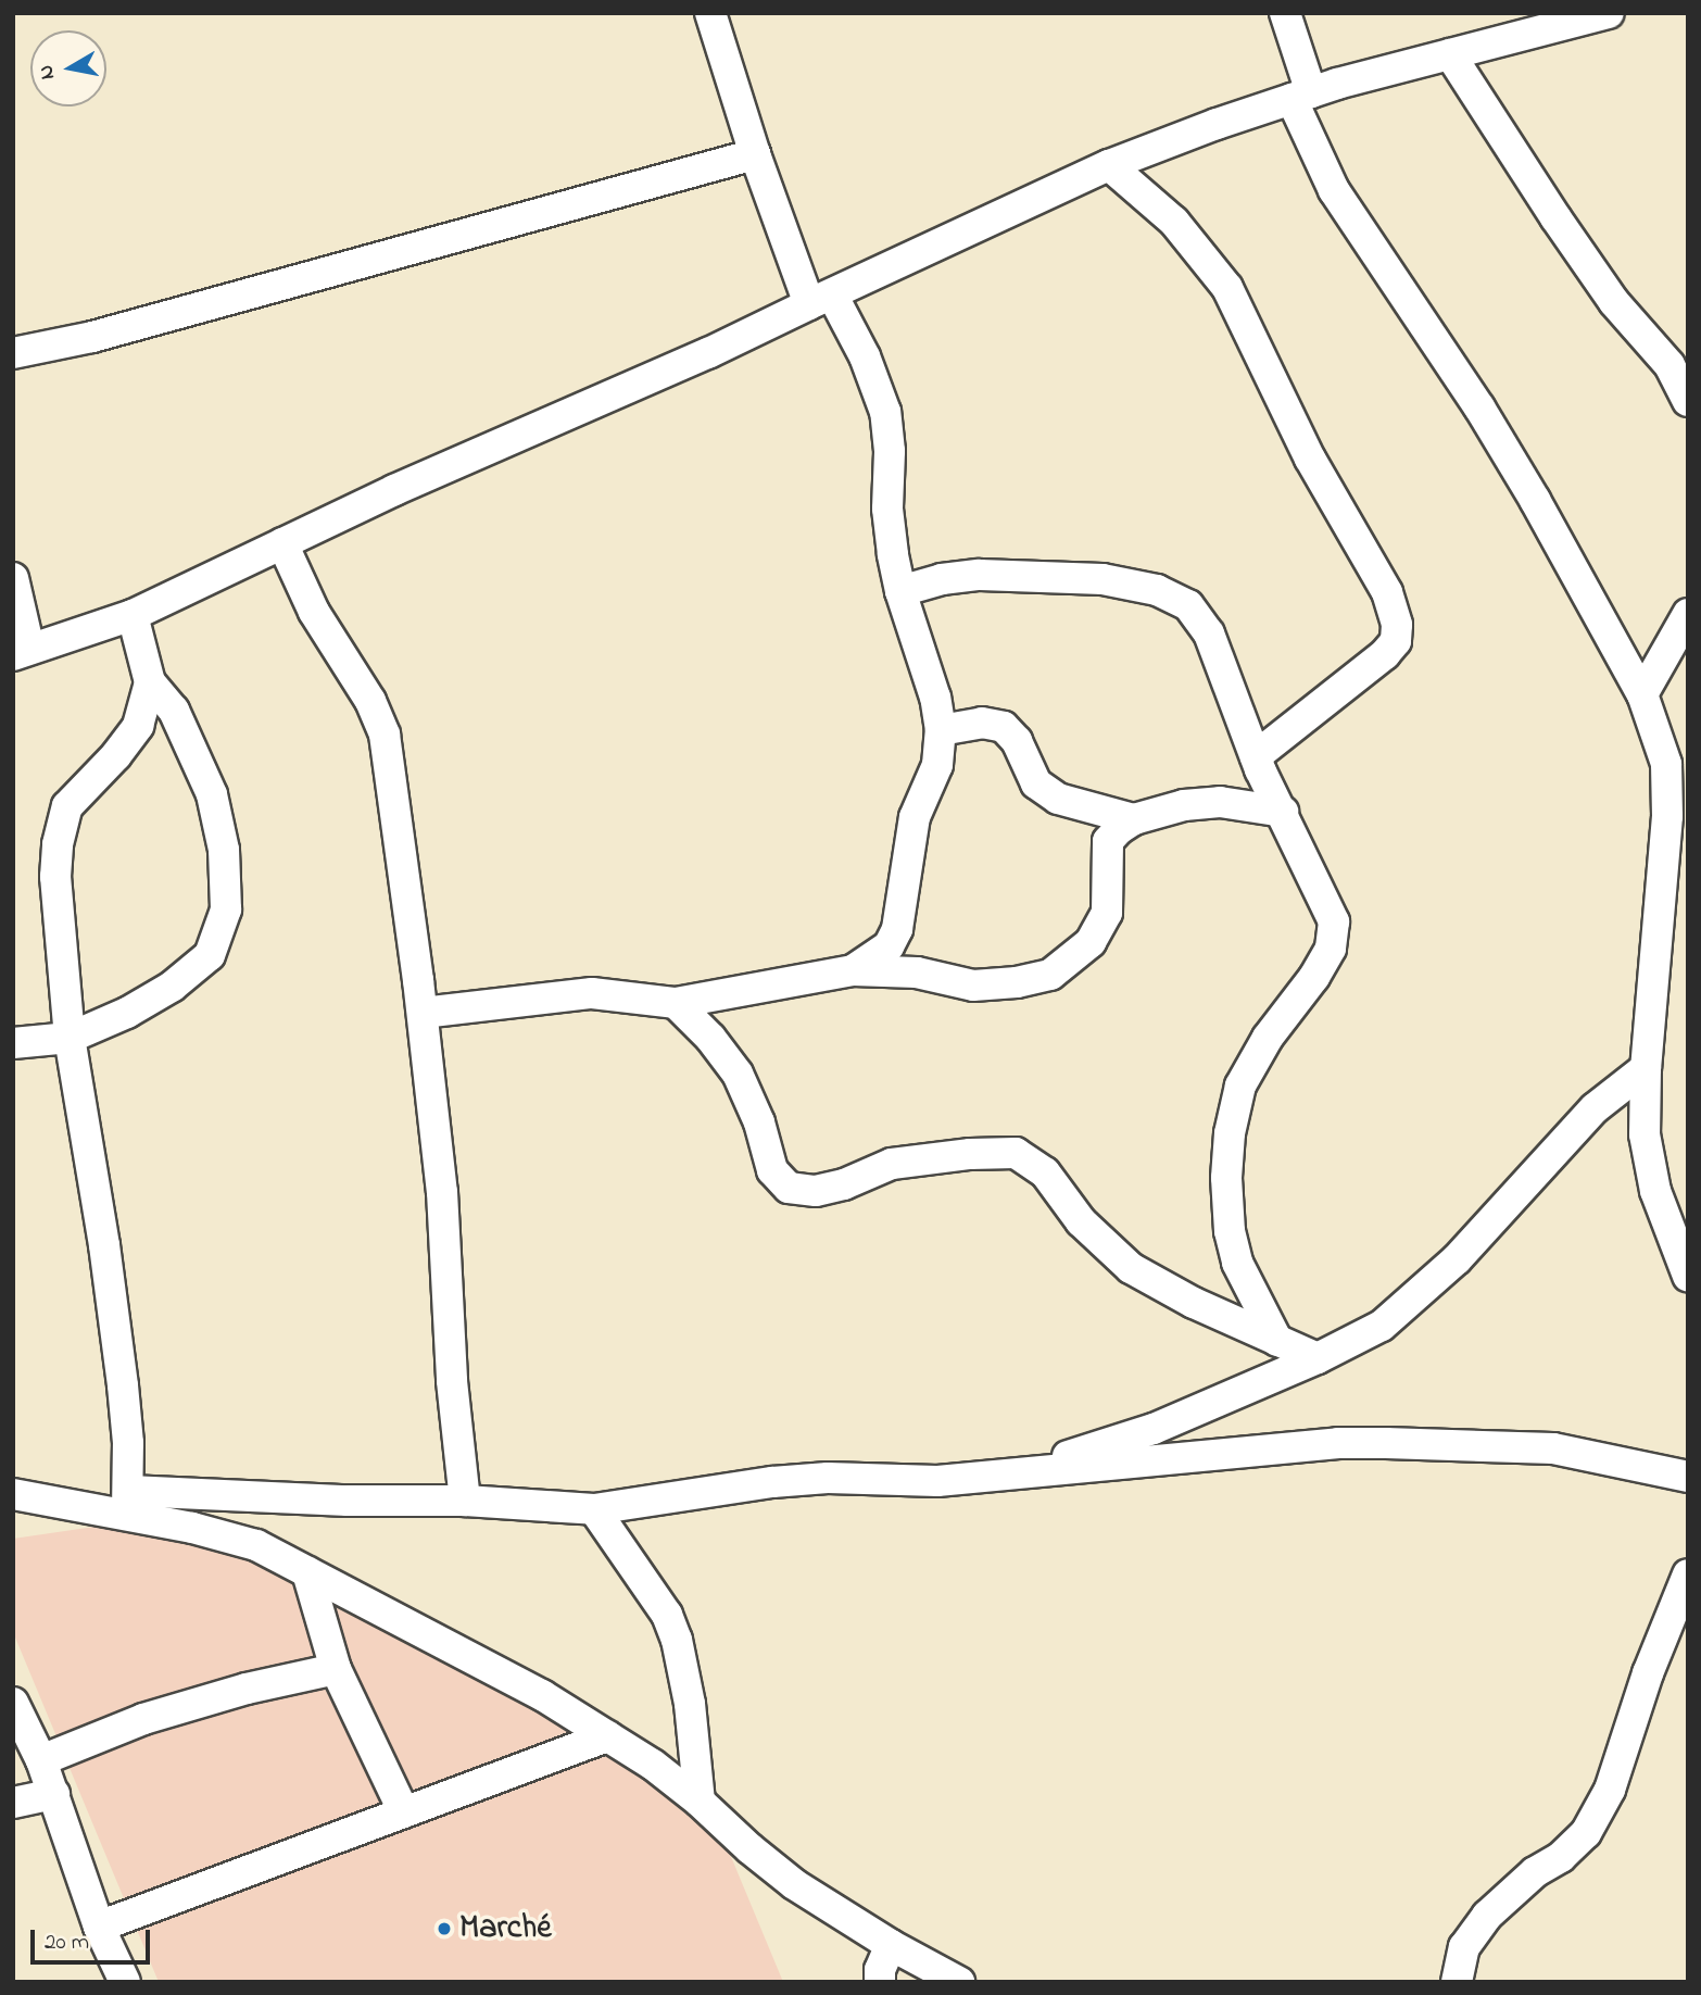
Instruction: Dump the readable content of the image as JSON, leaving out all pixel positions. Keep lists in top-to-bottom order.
{
  "places": ["Marché"],
  "scale_bar": "20 m",
  "north": "left"
}
